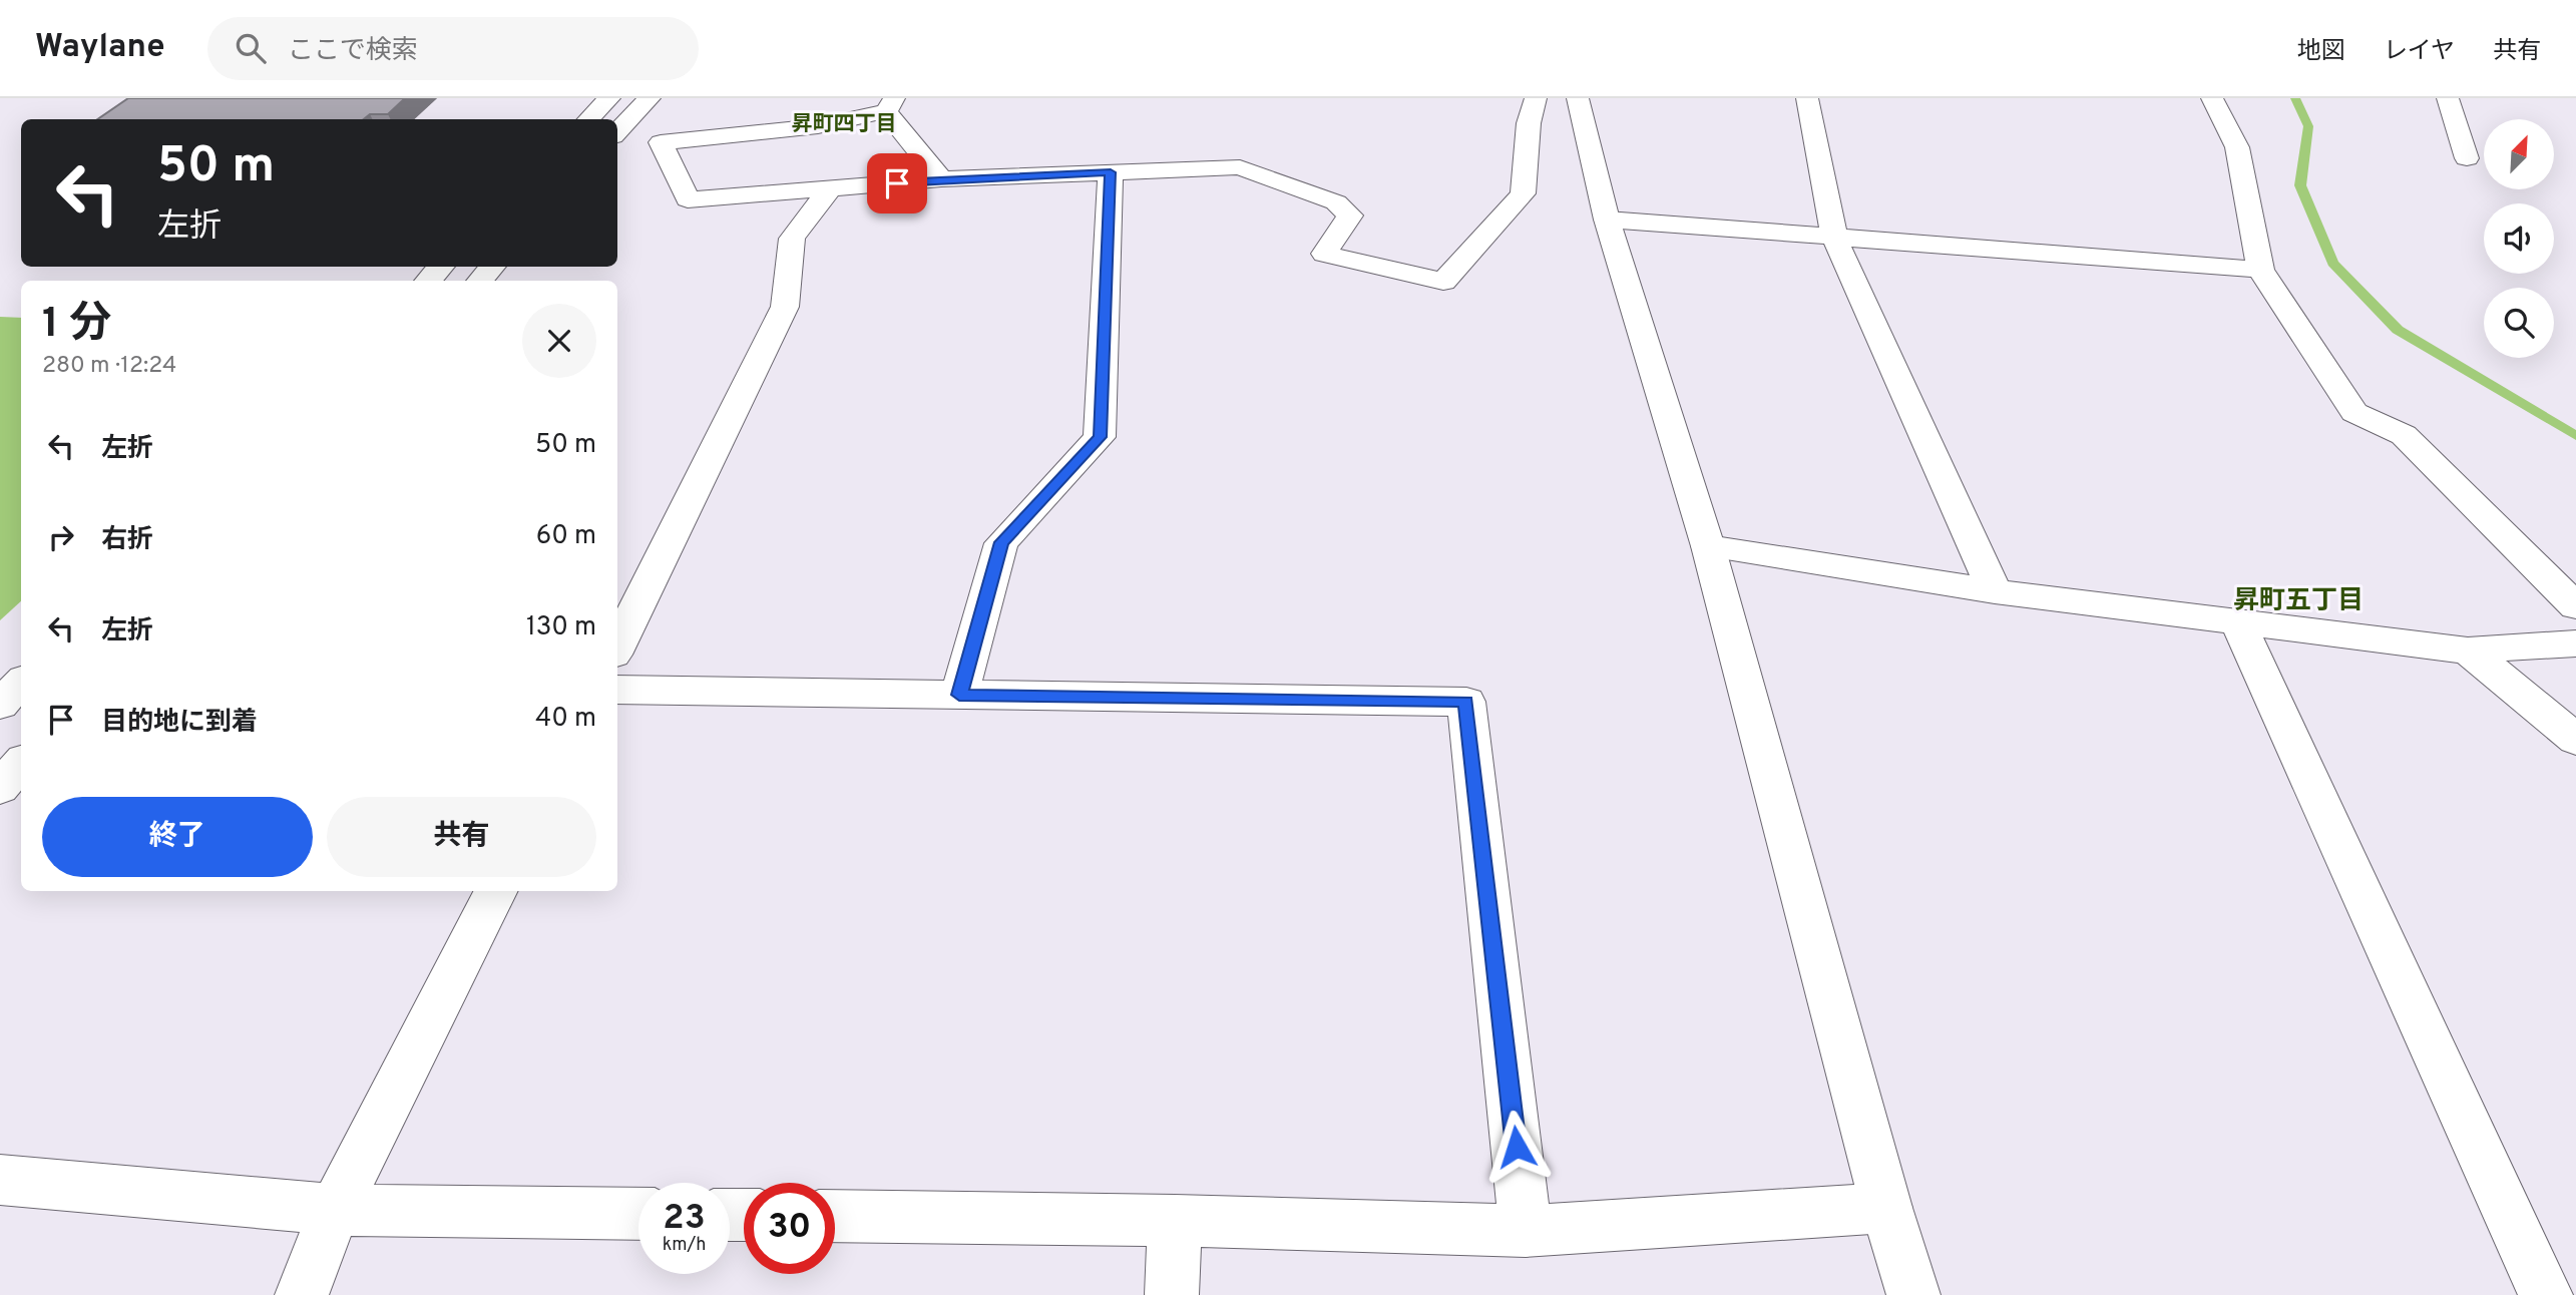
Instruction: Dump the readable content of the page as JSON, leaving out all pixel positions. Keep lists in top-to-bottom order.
{
  "districts": ["昇町四丁目", "昇町五丁目"],
  "north": "top right",
  "page": {
    "header": "Waylane",
    "search": "ここで検索",
    "nav": ["地図", "レイヤ", "共有"],
    "turn": ["50 m", "左折"],
    "heading": ["1 分", "280 m · 12:24"],
    "list": [
      {
        "name": "左折",
        "value": "50 m"
      },
      {
        "name": "右折",
        "value": "60 m"
      },
      {
        "name": "左折",
        "value": "130 m"
      },
      {
        "name": "目的地に到着",
        "value": "40 m"
      }
    ],
    "buttons": ["終了", "共有"],
    "speed": "23 km/h",
    "limit": "30"
  }
}
